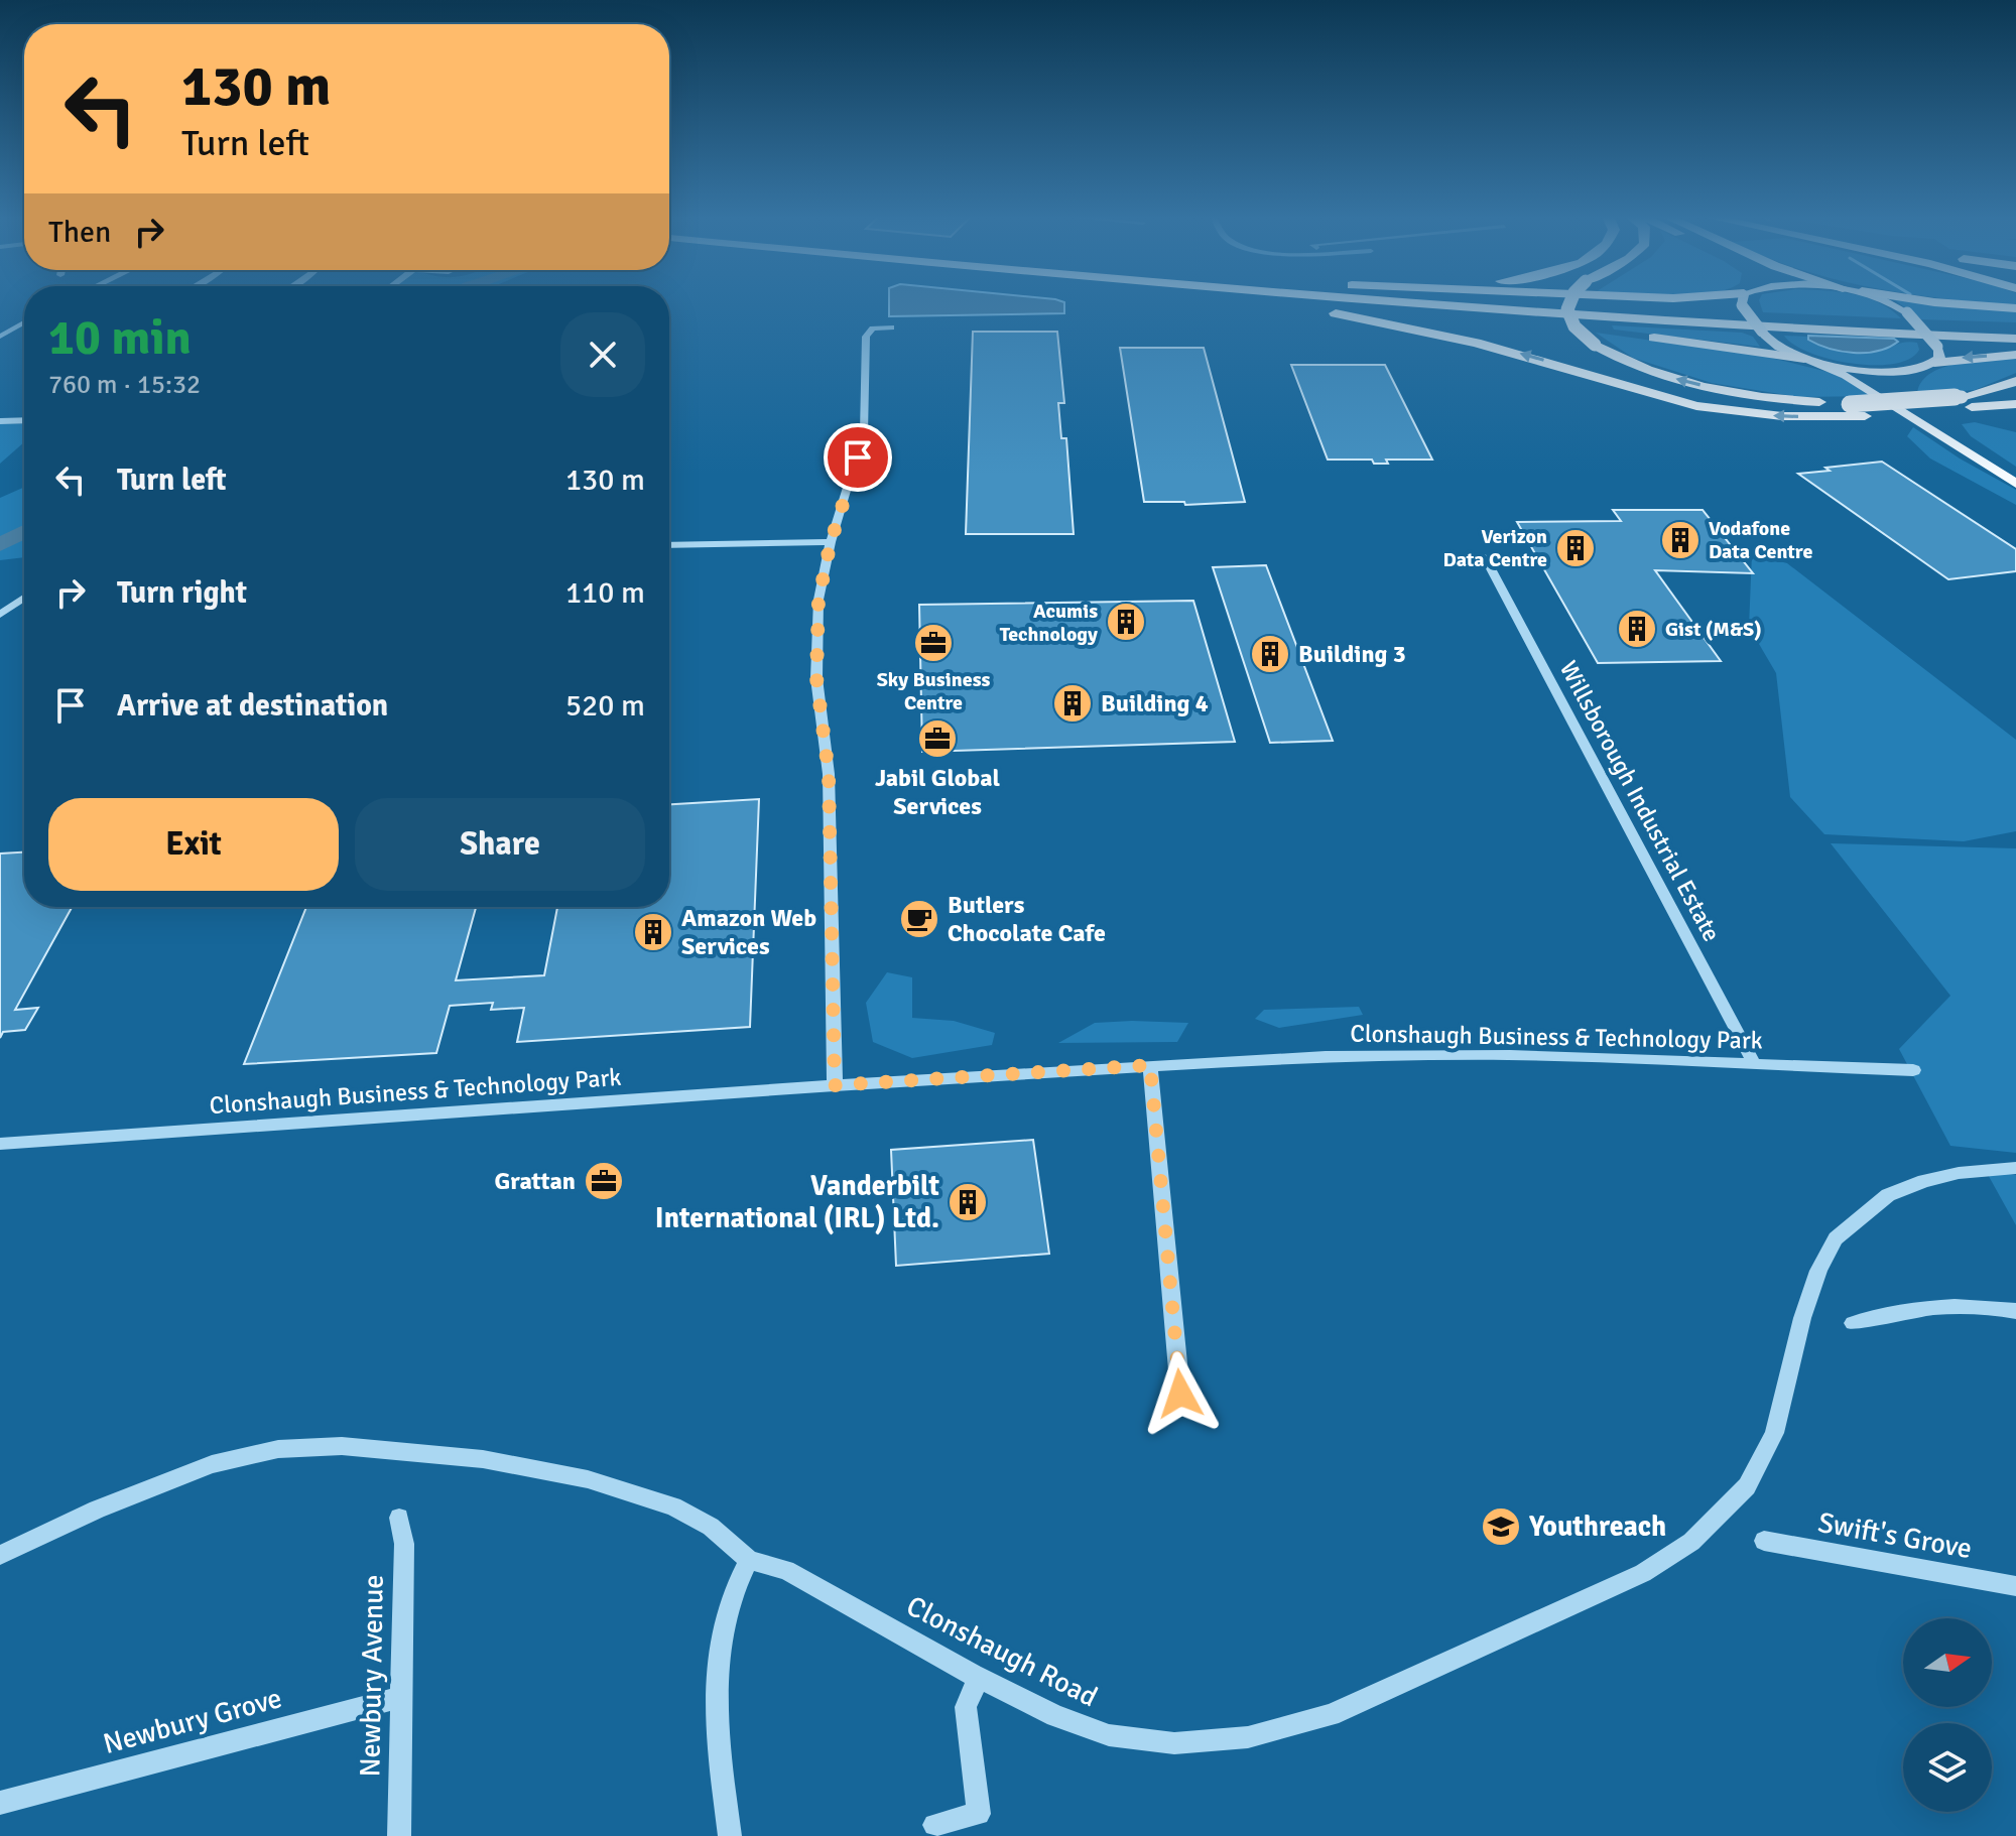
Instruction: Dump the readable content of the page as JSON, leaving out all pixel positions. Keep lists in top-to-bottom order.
{
  "streets": {
    "street": [
      "Willsborough Industrial Estate",
      "Clonshaugh Business & Technology Park",
      "Swift's Grove",
      "Clonshaugh Road",
      "Newbury Avenue",
      "Newbury Grove"
    ]
  },
  "crossings": [
    ["Willsborough Industrial Estate", "Clonshaugh Business & Technology Park"],
    ["Newbury Avenue", "Newbury Grove"]
  ],
  "places": {
    "building": [
      "Vodafone Data Centre",
      "Verizon Data Centre",
      "Acumis Technology",
      "Gist (M&S)",
      "Building 3",
      "Building 4",
      "Amazon Web Services",
      "Vanderbilt International (IRL) Ltd."
    ],
    "office": ["Sky Business Centre", "Jabil Global Services", "Grattan"],
    "cafe": ["Butlers Chocolate Cafe"],
    "school or university": ["Youthreach"]
  },
  "north": "right",
  "page": {
    "turn": ["130 m", "Turn left"],
    "then": "Then",
    "heading": ["10 min", "760 m · 15:32"],
    "list": [
      {
        "name": "Turn left",
        "value": "130 m"
      },
      {
        "name": "Turn right",
        "value": "110 m"
      },
      {
        "name": "Arrive at destination",
        "value": "520 m"
      }
    ],
    "buttons": ["Exit", "Share"]
  }
}
